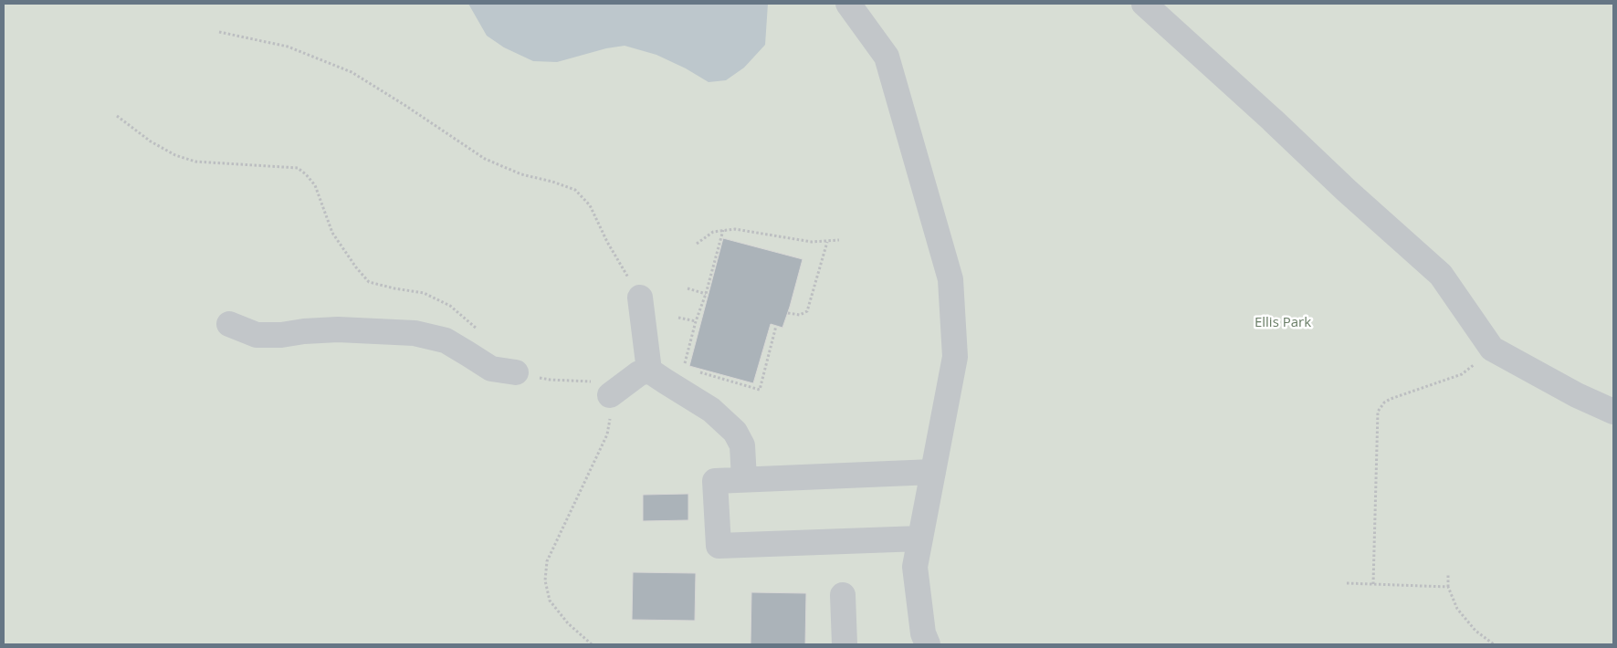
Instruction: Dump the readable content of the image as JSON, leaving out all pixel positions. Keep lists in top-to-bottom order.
{
  "parks": ["Ellis Park"]
}
